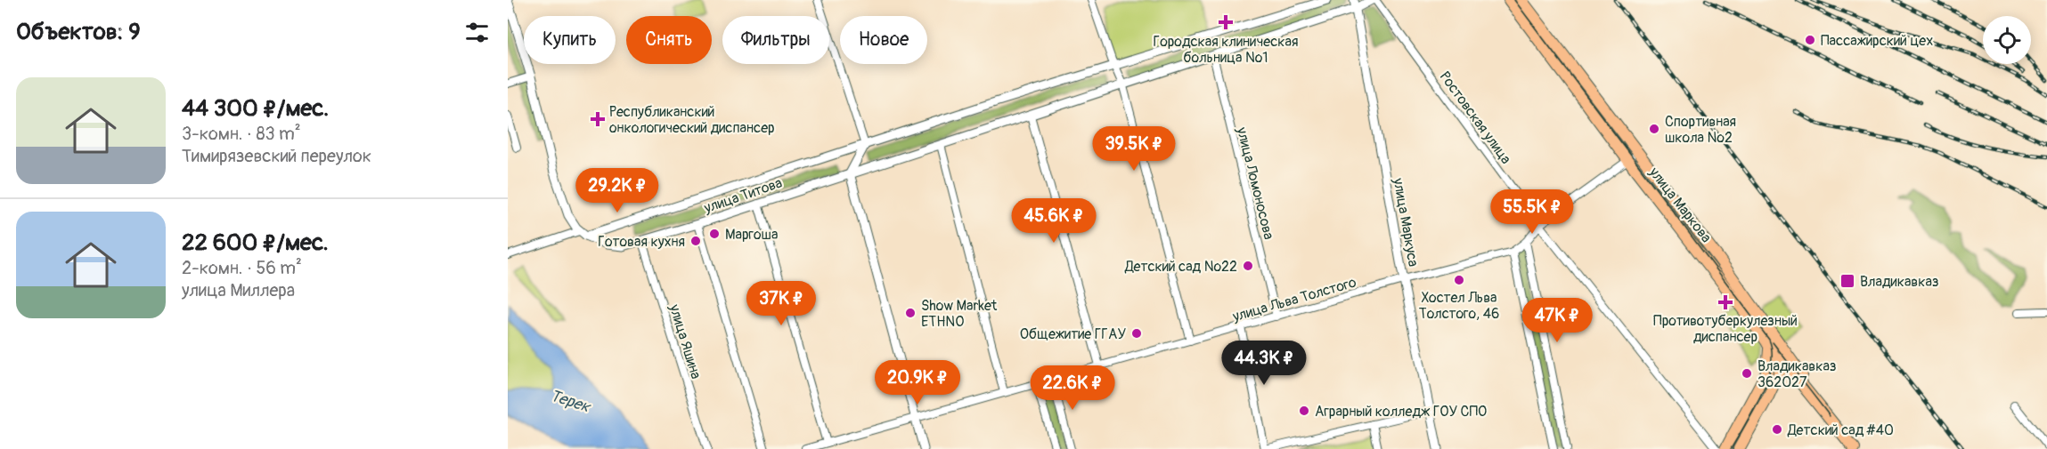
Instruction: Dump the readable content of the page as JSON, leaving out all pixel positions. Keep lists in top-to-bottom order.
{
  "streets": {
    "main road": ["улица Маркова"],
    "street": [
      "Ростовская улица",
      "улица Ломоносова",
      "улица Титова",
      "улица Маркуса",
      "улица Льва Толстого",
      "улица Яшина"
    ]
  },
  "crossings": [
    ["Ростовская улица", "улица Титова"],
    ["Ростовская улица", "улица Льва Толстого"],
    ["улица Ломоносова", "улица Титова"],
    ["улица Ломоносова", "улица Льва Толстого"],
    ["улица Титова", "улица Маркуса"],
    ["улица Титова", "улица Яшина"],
    ["улица Маркова", "улица Льва Толстого"],
    ["улица Маркуса", "улица Льва Толстого"]
  ],
  "water": ["Терек"],
  "places": {
    "health": ["Городская клиническая больница №1", "Республиканский онкологический диспансер", "Противотуберкулезный диспансер"],
    "other": [
      "Пассажирский цех",
      "Спортивная школа №2",
      "Маргоша",
      "Готовая кухня",
      "Детский сад №22",
      "Хостел Льва Толстого, 46",
      "Show Market ETHNO",
      "Общежитие ГГАУ",
      "Владикавказ 362027",
      "Аграрный колледж ГОУ СПО",
      "Детский сад #40"
    ],
    "transit": ["Владикавказ"]
  },
  "page": {
    "heading": "Объектов: 9",
    "chip": [
      "Купить",
      "Снять",
      "Фильтры",
      "Новое"
    ],
    "list": [
      {
        "name": "44 300 ₽/мес.",
        "note": "3-комн. · 83 m² · Тимирязевский переулок"
      },
      {
        "name": "22 600 ₽/мес.",
        "note": "2-комн. · 56 m² · улица Миллера"
      }
    ],
    "price": [
      "39.5K ₽",
      "29.2K ₽",
      "55.5K ₽",
      "45.6K ₽",
      "37K ₽",
      "47K ₽",
      "44.3K ₽",
      "20.9K ₽",
      "22.6K ₽"
    ]
  }
}
